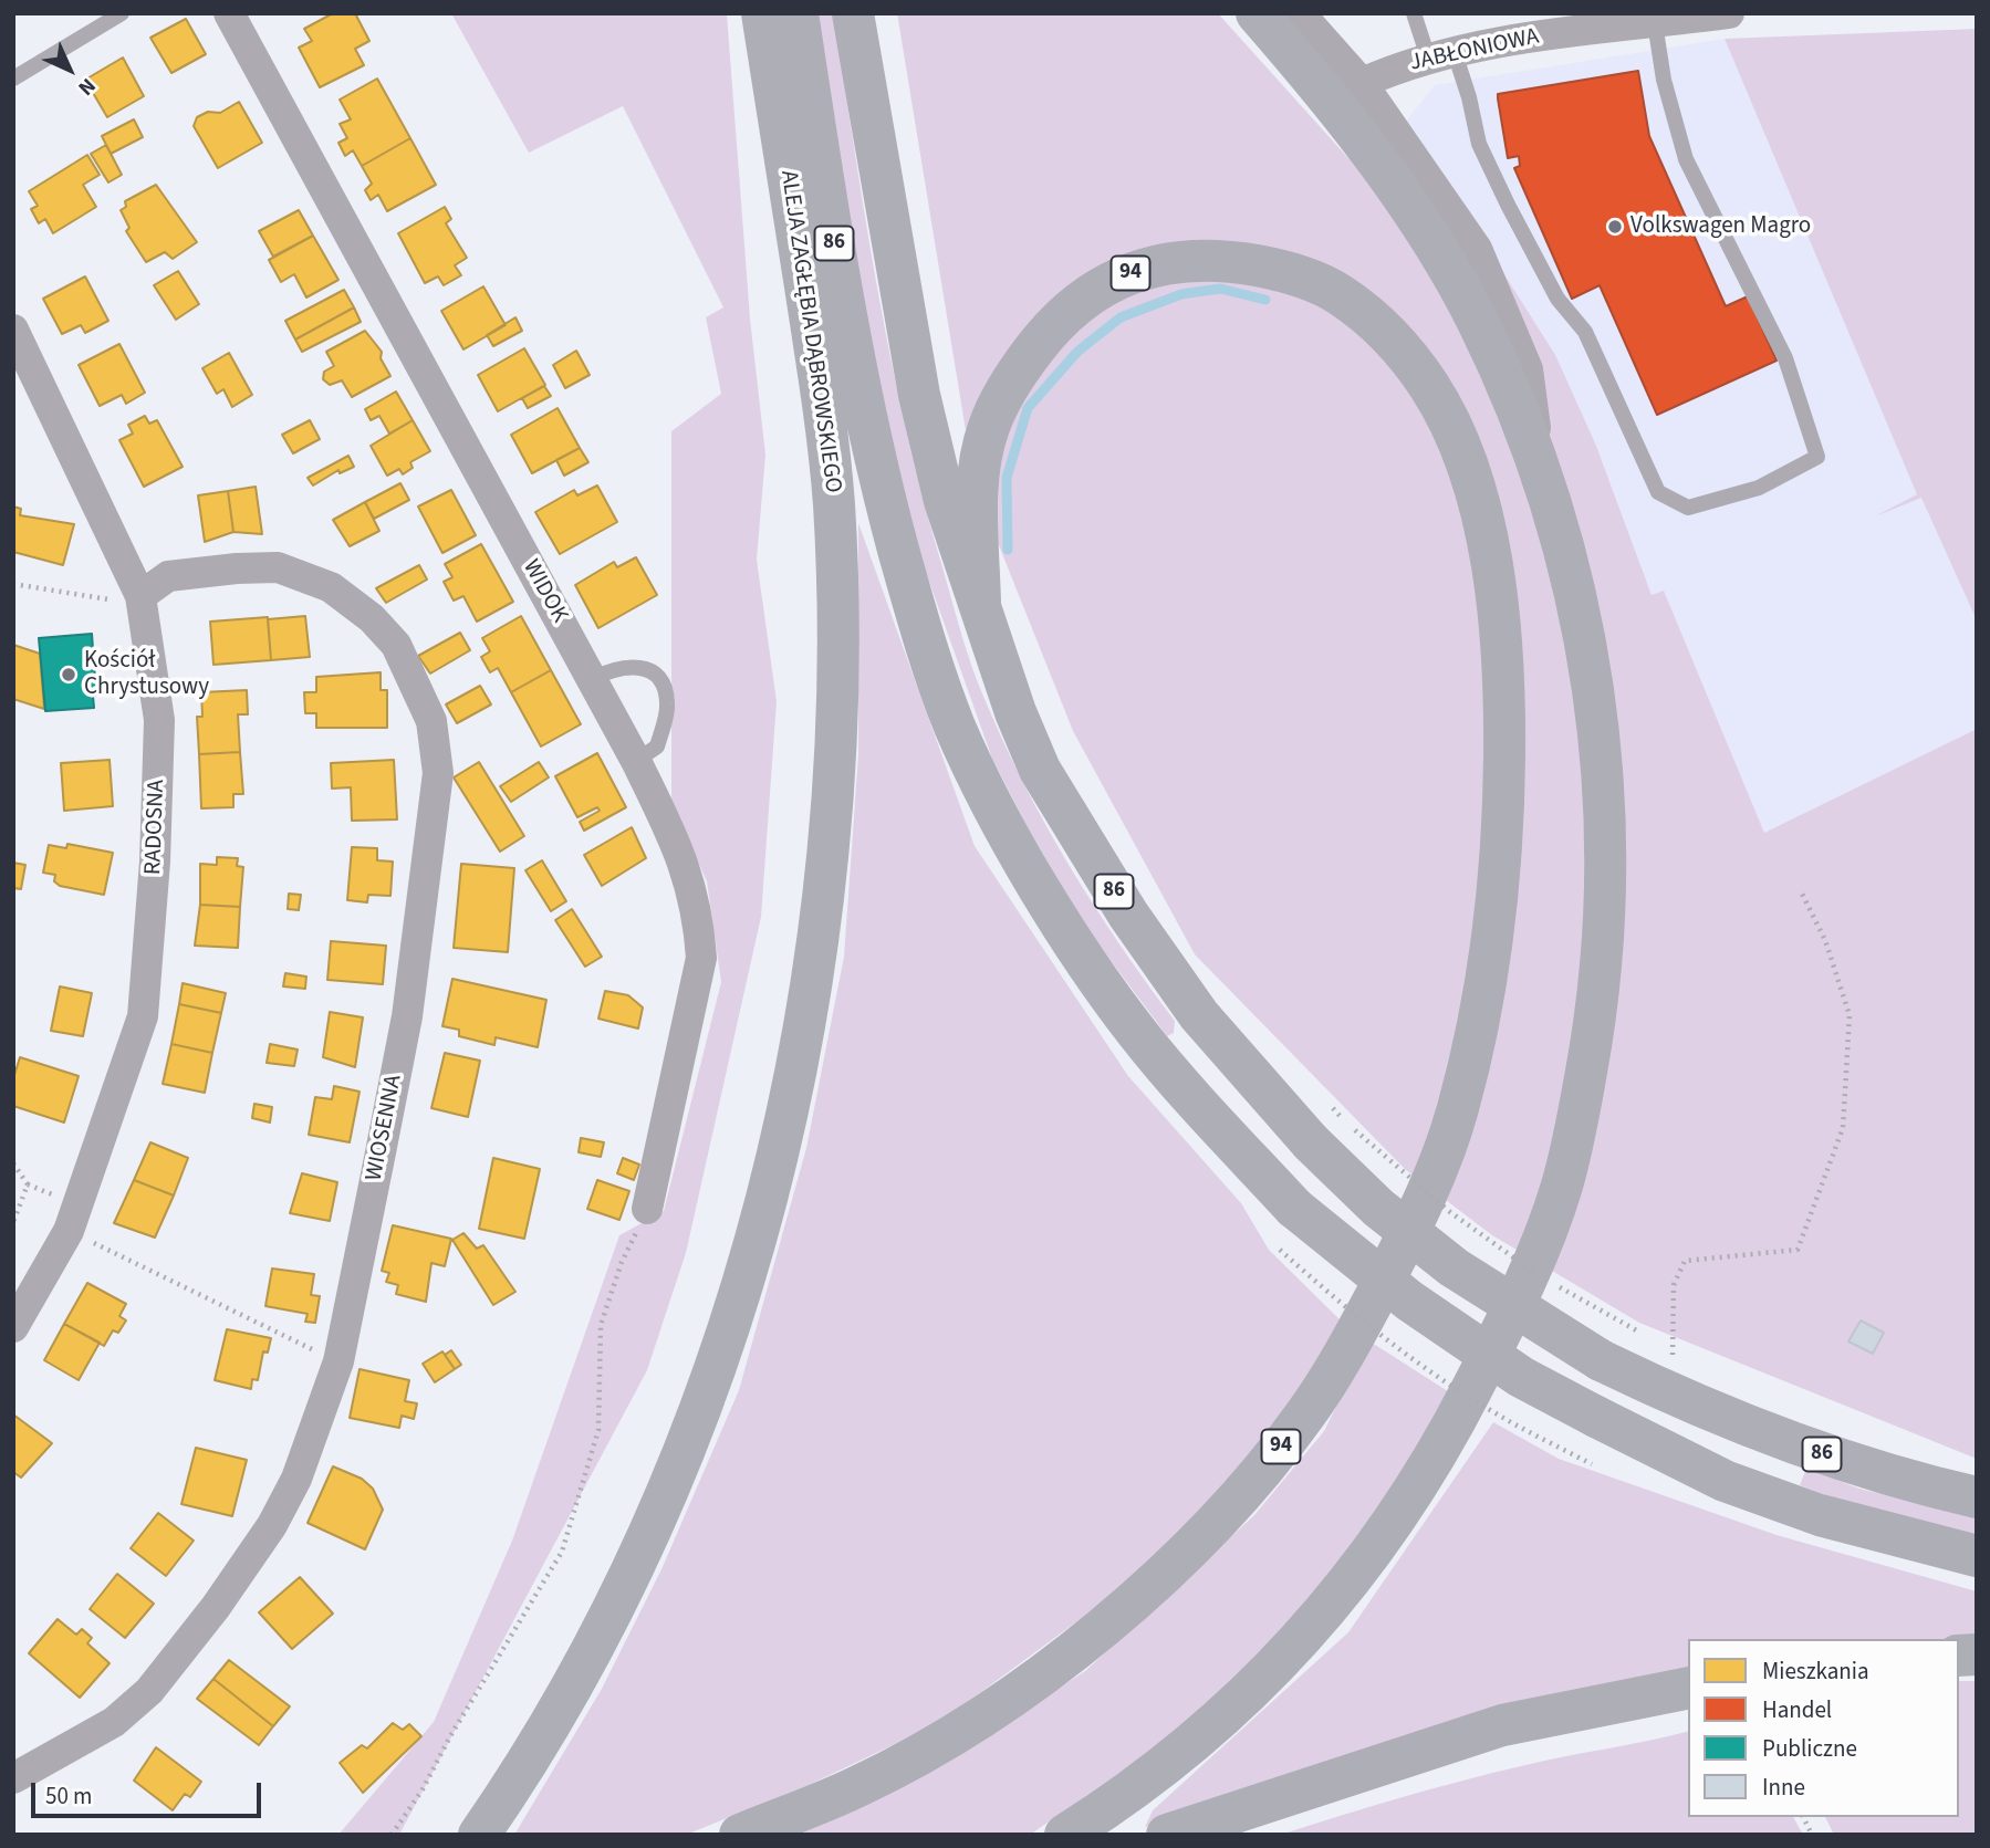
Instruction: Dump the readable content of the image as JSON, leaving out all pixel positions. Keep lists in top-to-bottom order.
{
  "streets": {
    "main road": ["86", "94", "ALEJA ZAGŁĘBIA DĄBROWSKIEGO"],
    "street": [
      "JABŁONIOWA",
      "WIDOK",
      "RADOSNA",
      "WIOSENNA"
    ]
  },
  "crossings": [
    ["86", "94"],
    ["RADOSNA", "WIOSENNA"]
  ],
  "places": ["Volkswagen Magro", "Kościół Chrystusowy"],
  "legend": [
    "Mieszkania",
    "Handel",
    "Publiczne",
    "Inne"
  ],
  "scale_bar": "50 m",
  "north": "bottom right"
}
